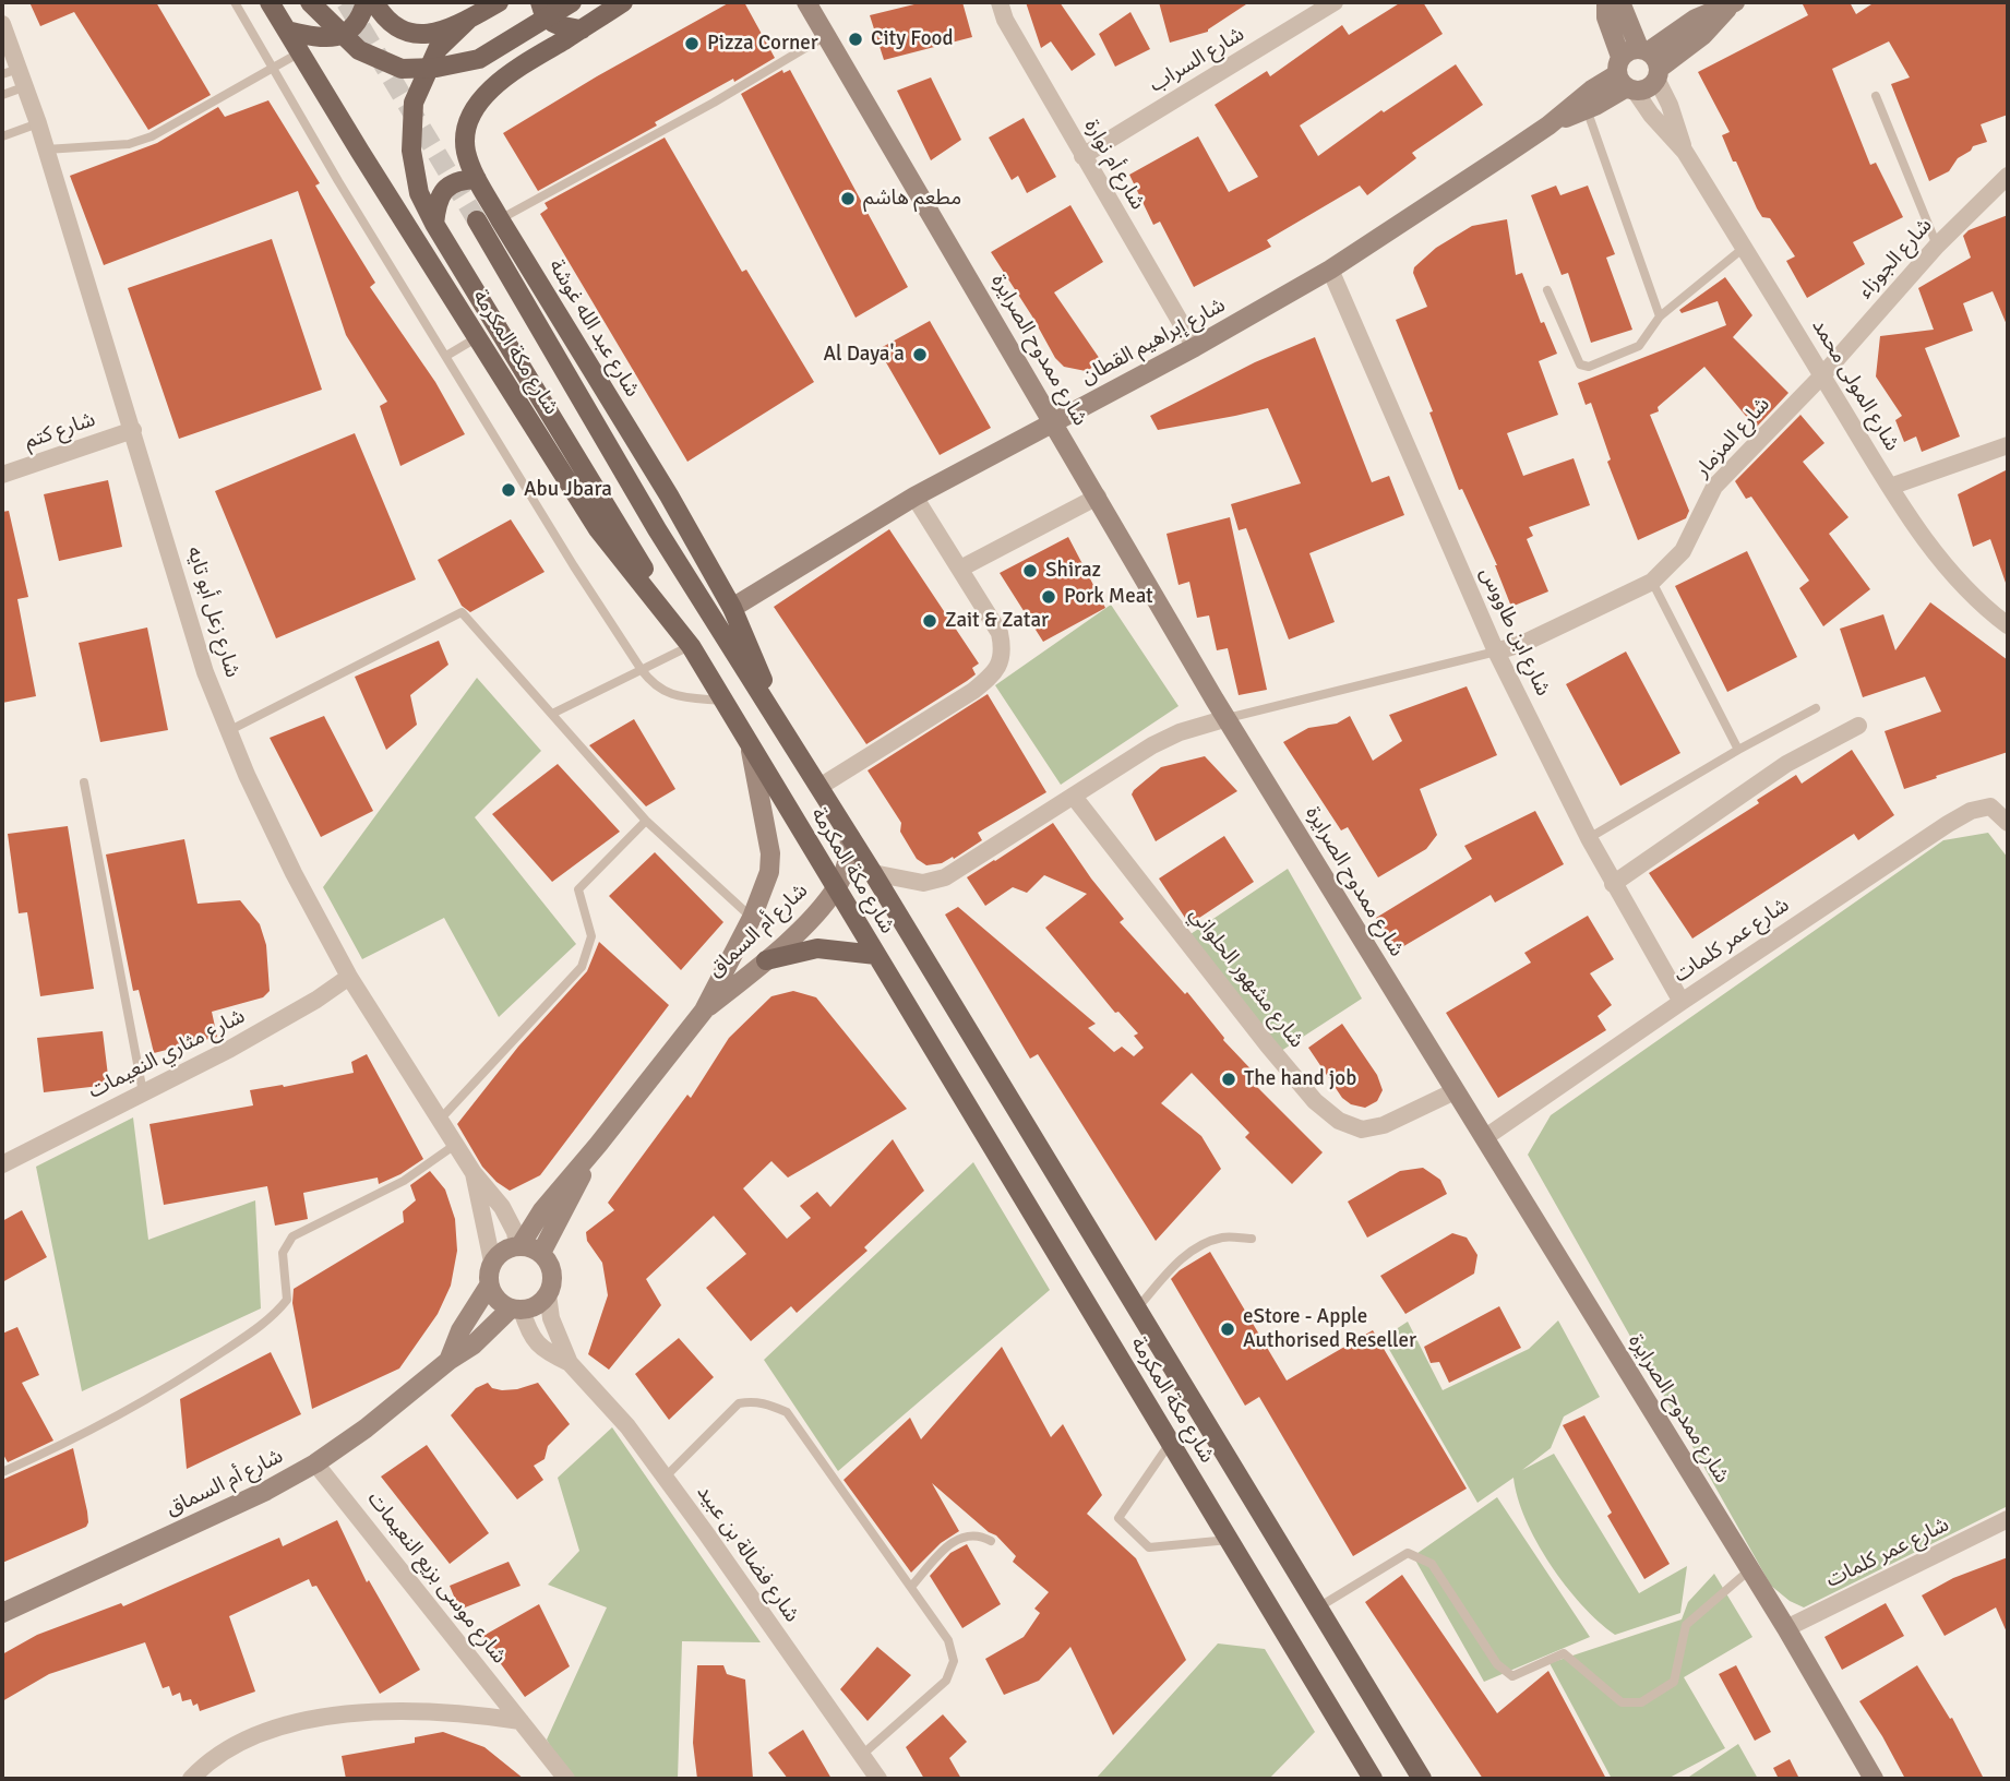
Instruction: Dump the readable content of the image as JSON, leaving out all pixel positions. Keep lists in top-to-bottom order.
{
  "streets": {
    "main road": ["شارع عبد الله غوشة", "شارع مكة المكرمة"],
    "street": [
      "شارع السراب",
      "شارع أم نوارة",
      "شارع الجوزاء",
      "شارع إبراهيم القطان",
      "شارع ممدوح الصرايرة",
      "شارع المولى محمد",
      "شارع كتم",
      "شارع المزمار",
      "شارع زعل أبو تايه",
      "شارع ابن طاووس",
      "شارع أم السماق",
      "شارع عمر كلمات",
      "شارع مشهور الحلواني",
      "شارع مثاري النعيمات",
      "شارع فضالة بن عبيد",
      "شارع موسى بزيع النعيمات"
    ]
  },
  "crossings": [
    ["شارع السراب", "شارع أم نوارة"],
    ["شارع أم نوارة", "شارع إبراهيم القطان"],
    ["شارع الجوزاء", "شارع المولى محمد"],
    ["شارع الجوزاء", "شارع المزمار"],
    ["شارع عبد الله غوشة", "شارع إبراهيم القطان"],
    ["شارع عبد الله غوشة", "شارع مكة المكرمة"],
    ["شارع إبراهيم القطان", "شارع ممدوح الصرايرة"],
    ["شارع إبراهيم القطان", "شارع المولى محمد"],
    ["شارع إبراهيم القطان", "شارع ابن طاووس"],
    ["شارع ممدوح الصرايرة", "شارع عمر كلمات"],
    ["شارع ممدوح الصرايرة", "شارع مشهور الحلواني"],
    ["شارع مكة المكرمة", "شارع أم السماق"],
    ["شارع المولى محمد", "شارع المزمار"],
    ["شارع كتم", "شارع زعل أبو تايه"],
    ["شارع المزمار", "شارع ابن طاووس"],
    ["شارع زعل أبو تايه", "شارع أم السماق"],
    ["شارع زعل أبو تايه", "شارع مثاري النعيمات"],
    ["شارع زعل أبو تايه", "شارع فضالة بن عبيد"],
    ["شارع ابن طاووس", "شارع عمر كلمات"],
    ["شارع أم السماق", "شارع فضالة بن عبيد"],
    ["شارع أم السماق", "شارع موسى بزيع النعيمات"]
  ],
  "places": [
    "City Food",
    "Pizza Corner",
    "مطعم هاشم",
    "Al Daya'a",
    "Abu Jbara",
    "Shiraz",
    "Pork Meat",
    "Zait & Zatar",
    "The hand job",
    "eStore - Apple Authorised Reseller"
  ]
}
